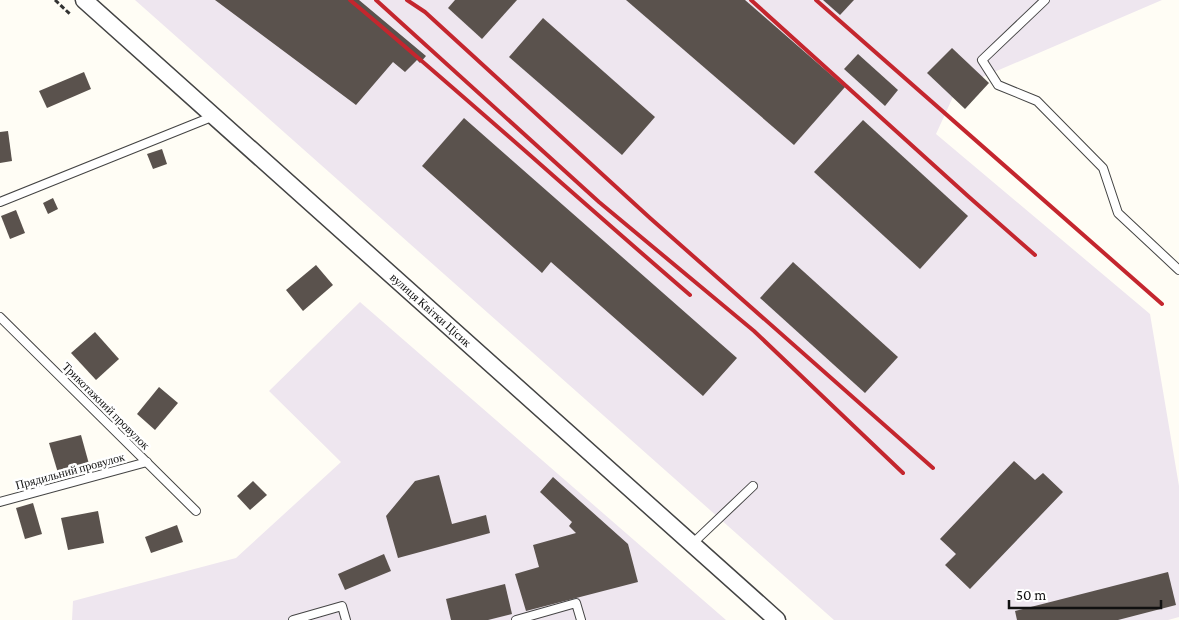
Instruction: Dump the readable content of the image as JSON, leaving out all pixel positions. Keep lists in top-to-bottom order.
{
  "streets": {
    "street": ["вулиця Квітки Цісик"],
    "lane": ["Трикотажний провулок", "Прядильний провулок"]
  },
  "crossings": [
    ["Трикотажний провулок", "Прядильний провулок"]
  ],
  "scale_bar": "50 m"
}
